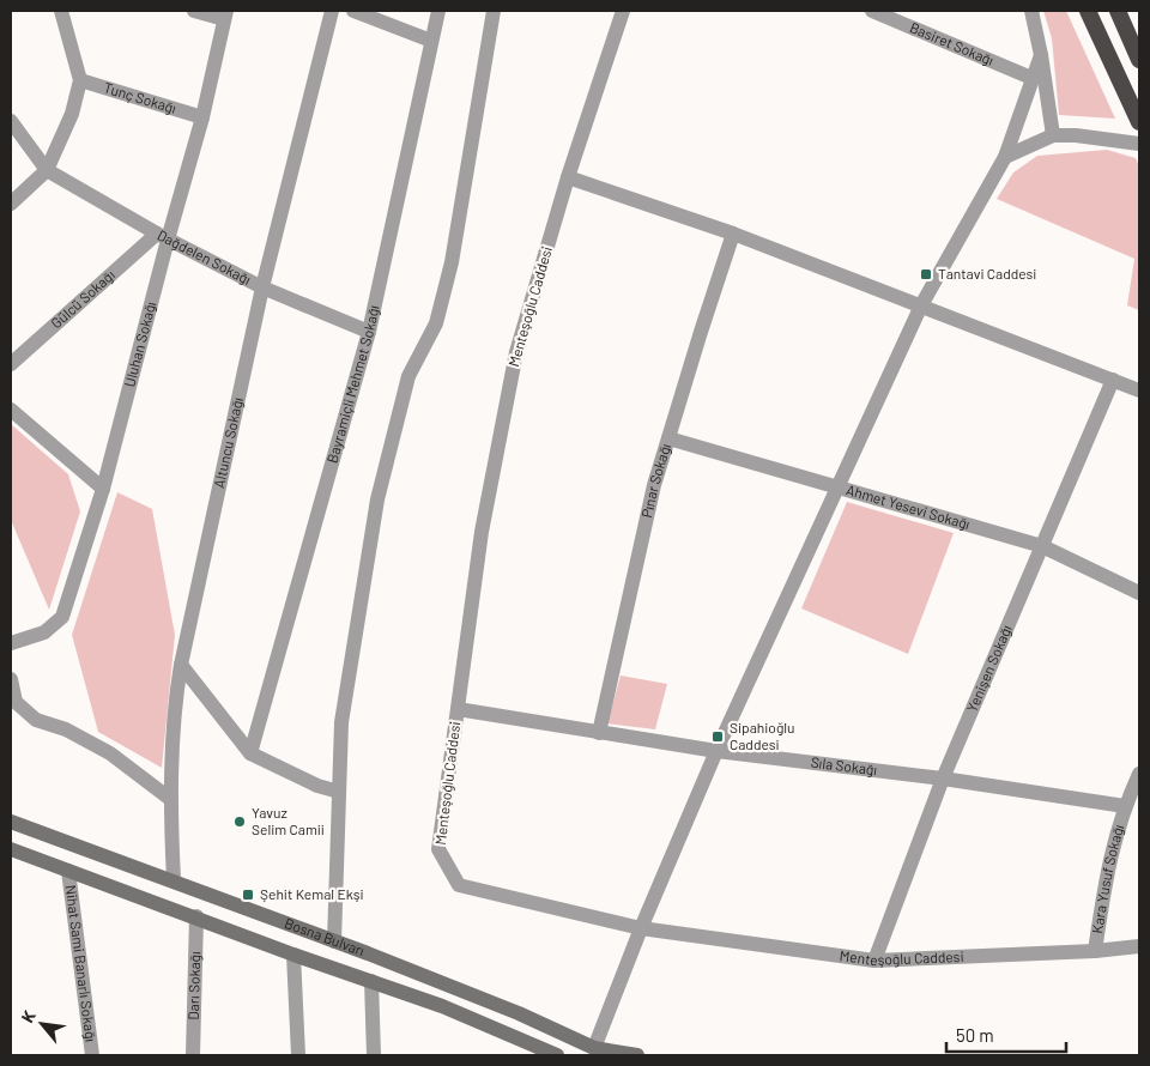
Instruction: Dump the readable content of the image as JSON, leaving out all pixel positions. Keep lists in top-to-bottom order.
{
  "streets": {
    "main road": ["Bosna Bulvarı"],
    "street": [
      "Basiret Sokağı",
      "Tunç Sokağı",
      "Dağdelen Sokağı",
      "Gülcü Sokağı",
      "Menteşoğlu Caddesi",
      "Uluhan Sokağı",
      "Bayramiçli Mehmet Sokağı",
      "Altuncu Sokağı",
      "Pınar Sokağı",
      "Ahmet Yesevi Sokağı",
      "Yenişen Sokağı",
      "Sıla Sokağı",
      "Kara Yusuf Sokağı",
      "Nihat Sami Banarlı Sokağı",
      "Darı Sokağı"
    ]
  },
  "crossings": [
    ["Tunç Sokağı", "Uluhan Sokağı"],
    ["Dağdelen Sokağı", "Gülcü Sokağı"],
    ["Dağdelen Sokağı", "Uluhan Sokağı"],
    ["Dağdelen Sokağı", "Bayramiçli Mehmet Sokağı"],
    ["Dağdelen Sokağı", "Altuncu Sokağı"],
    ["Gülcü Sokağı", "Uluhan Sokağı"],
    ["Menteşoğlu Caddesi", "Yenişen Sokağı"],
    ["Menteşoğlu Caddesi", "Sıla Sokağı"],
    ["Menteşoğlu Caddesi", "Kara Yusuf Sokağı"],
    ["Altuncu Sokağı", "Bosna Bulvarı"],
    ["Pınar Sokağı", "Ahmet Yesevi Sokağı"],
    ["Pınar Sokağı", "Sıla Sokağı"],
    ["Ahmet Yesevi Sokağı", "Yenişen Sokağı"],
    ["Yenişen Sokağı", "Sıla Sokağı"],
    ["Sıla Sokağı", "Kara Yusuf Sokağı"],
    ["Bosna Bulvarı", "Nihat Sami Banarlı Sokağı"],
    ["Bosna Bulvarı", "Darı Sokağı"]
  ],
  "places": {
    "transit": ["Tantavi Caddesi", "Sipahioğlu Caddesi", "Şehit Kemal Ekşi"],
    "other": ["Yavuz Selim Camii"]
  },
  "scale_bar": "50 m",
  "north": "top left"
}
